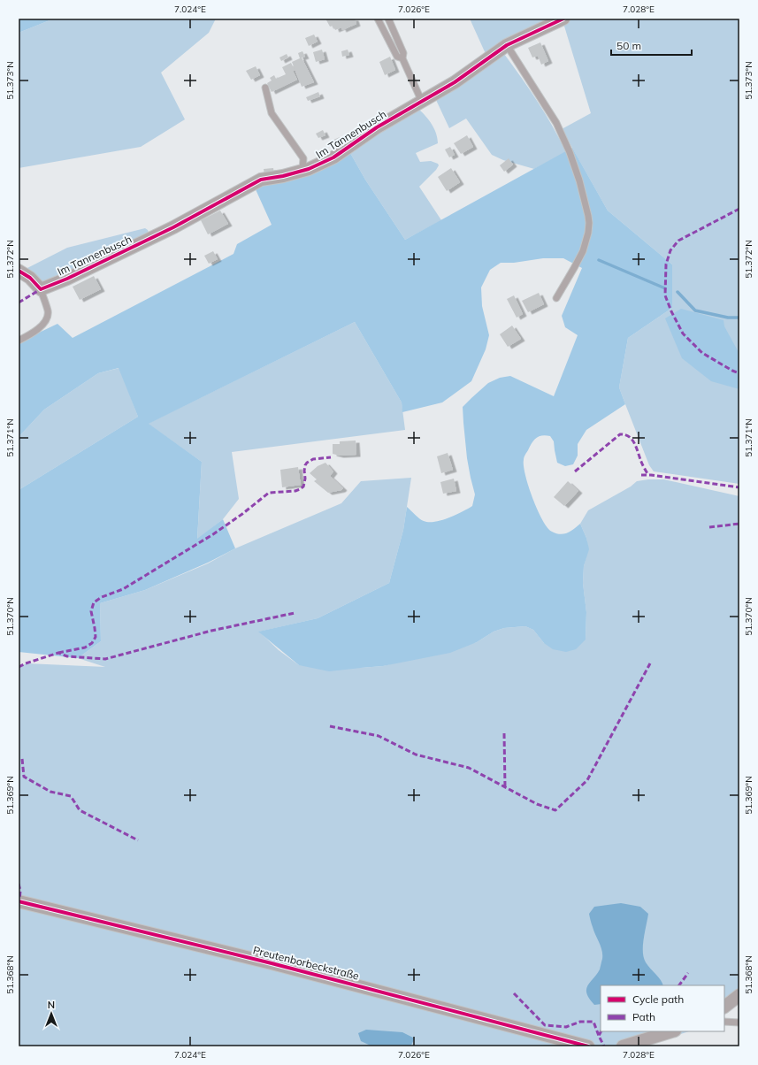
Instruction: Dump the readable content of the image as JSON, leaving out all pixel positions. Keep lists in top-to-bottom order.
{
  "streets": {
    "street": ["Im Tannenbusch", "Preutenborbeckstraße"]
  },
  "legend": ["Cycle path", "Path"],
  "scale_bar": "50 m",
  "north": "top",
  "coordinates": [
    "7.024°E",
    "7.026°E",
    "7.028°E",
    "51.373°N",
    "51.372°N",
    "51.371°N",
    "51.370°N",
    "51.369°N",
    "51.368°N"
  ]
}
